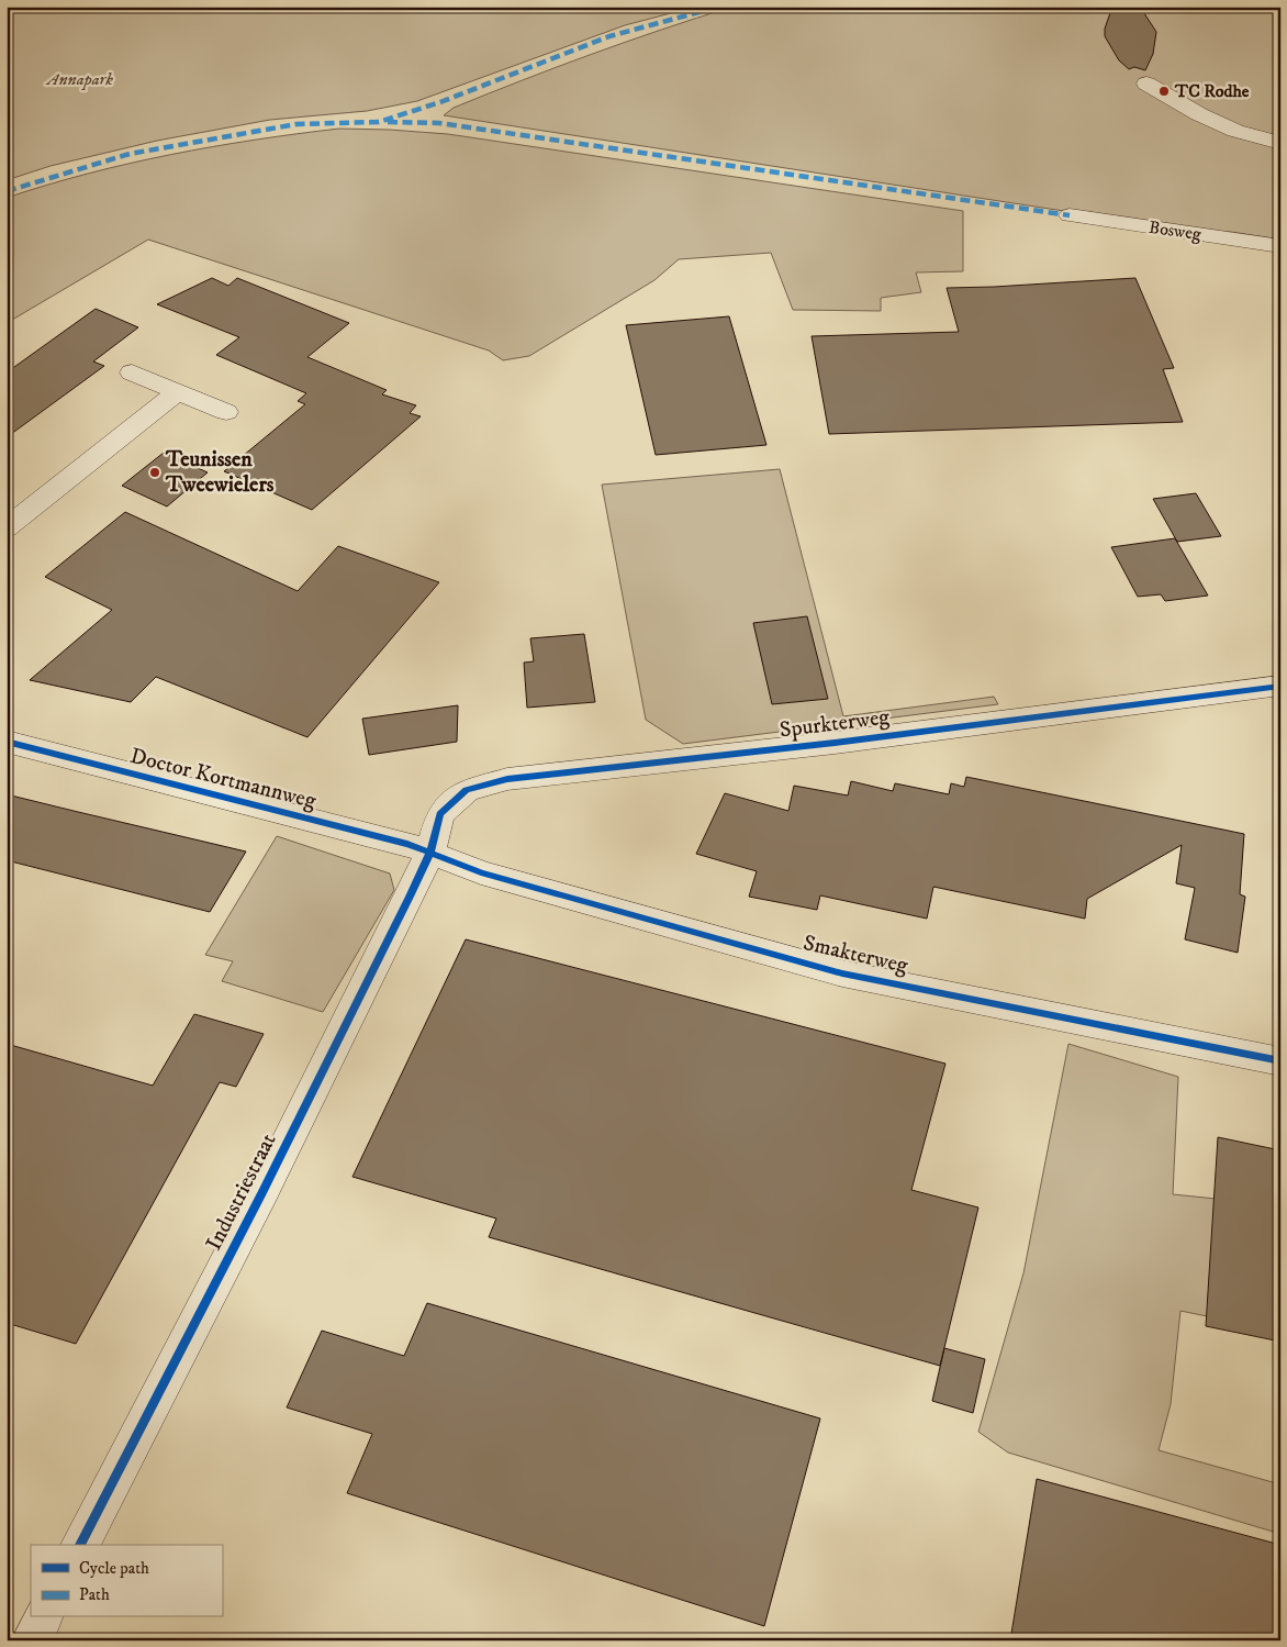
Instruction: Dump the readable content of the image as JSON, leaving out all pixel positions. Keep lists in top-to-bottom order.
{
  "streets": {
    "street": [
      "Bosweg",
      "Spurkterweg",
      "Doctor Kortmannweg",
      "Smakterweg",
      "Industriestraat"
    ]
  },
  "crossings": [
    ["Spurkterweg", "Doctor Kortmannweg"],
    ["Spurkterweg", "Smakterweg"],
    ["Spurkterweg", "Industriestraat"],
    ["Doctor Kortmannweg", "Smakterweg"],
    ["Doctor Kortmannweg", "Industriestraat"],
    ["Smakterweg", "Industriestraat"]
  ],
  "parks": ["Annapark"],
  "places": ["TC Rodhe", "Teunissen Tweewielers"],
  "legend": ["Cycle path", "Path"]
}
